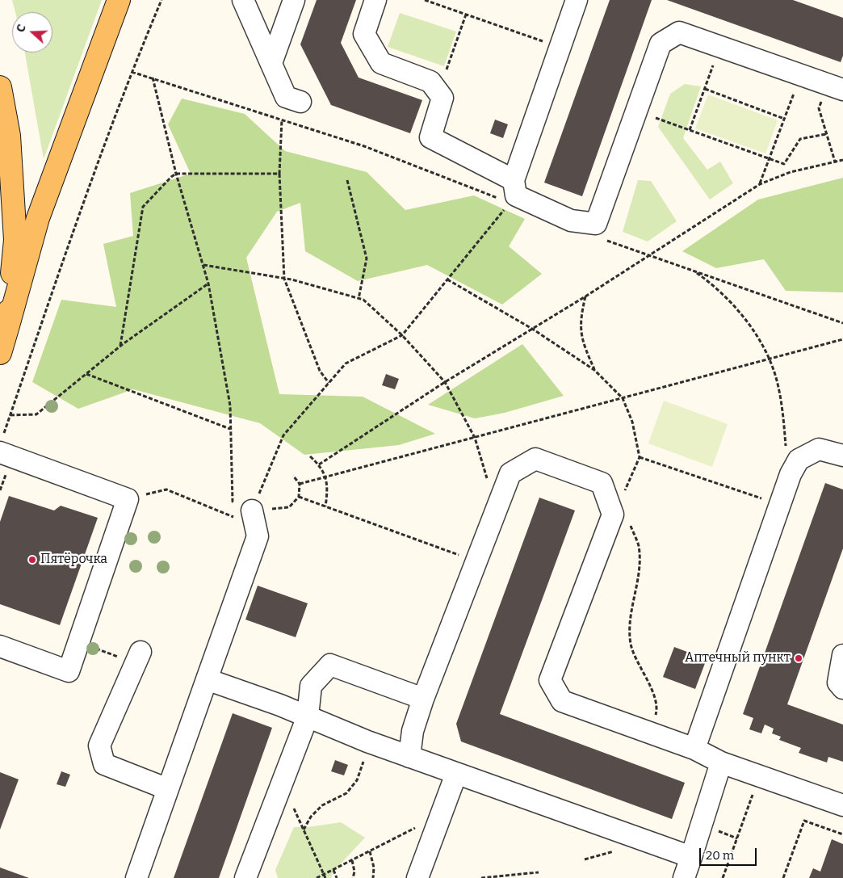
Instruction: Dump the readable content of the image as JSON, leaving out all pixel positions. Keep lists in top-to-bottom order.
{
  "places": ["Пятёрочка", "Аптечный пункт"],
  "scale_bar": "20 m",
  "north": "left"
}
